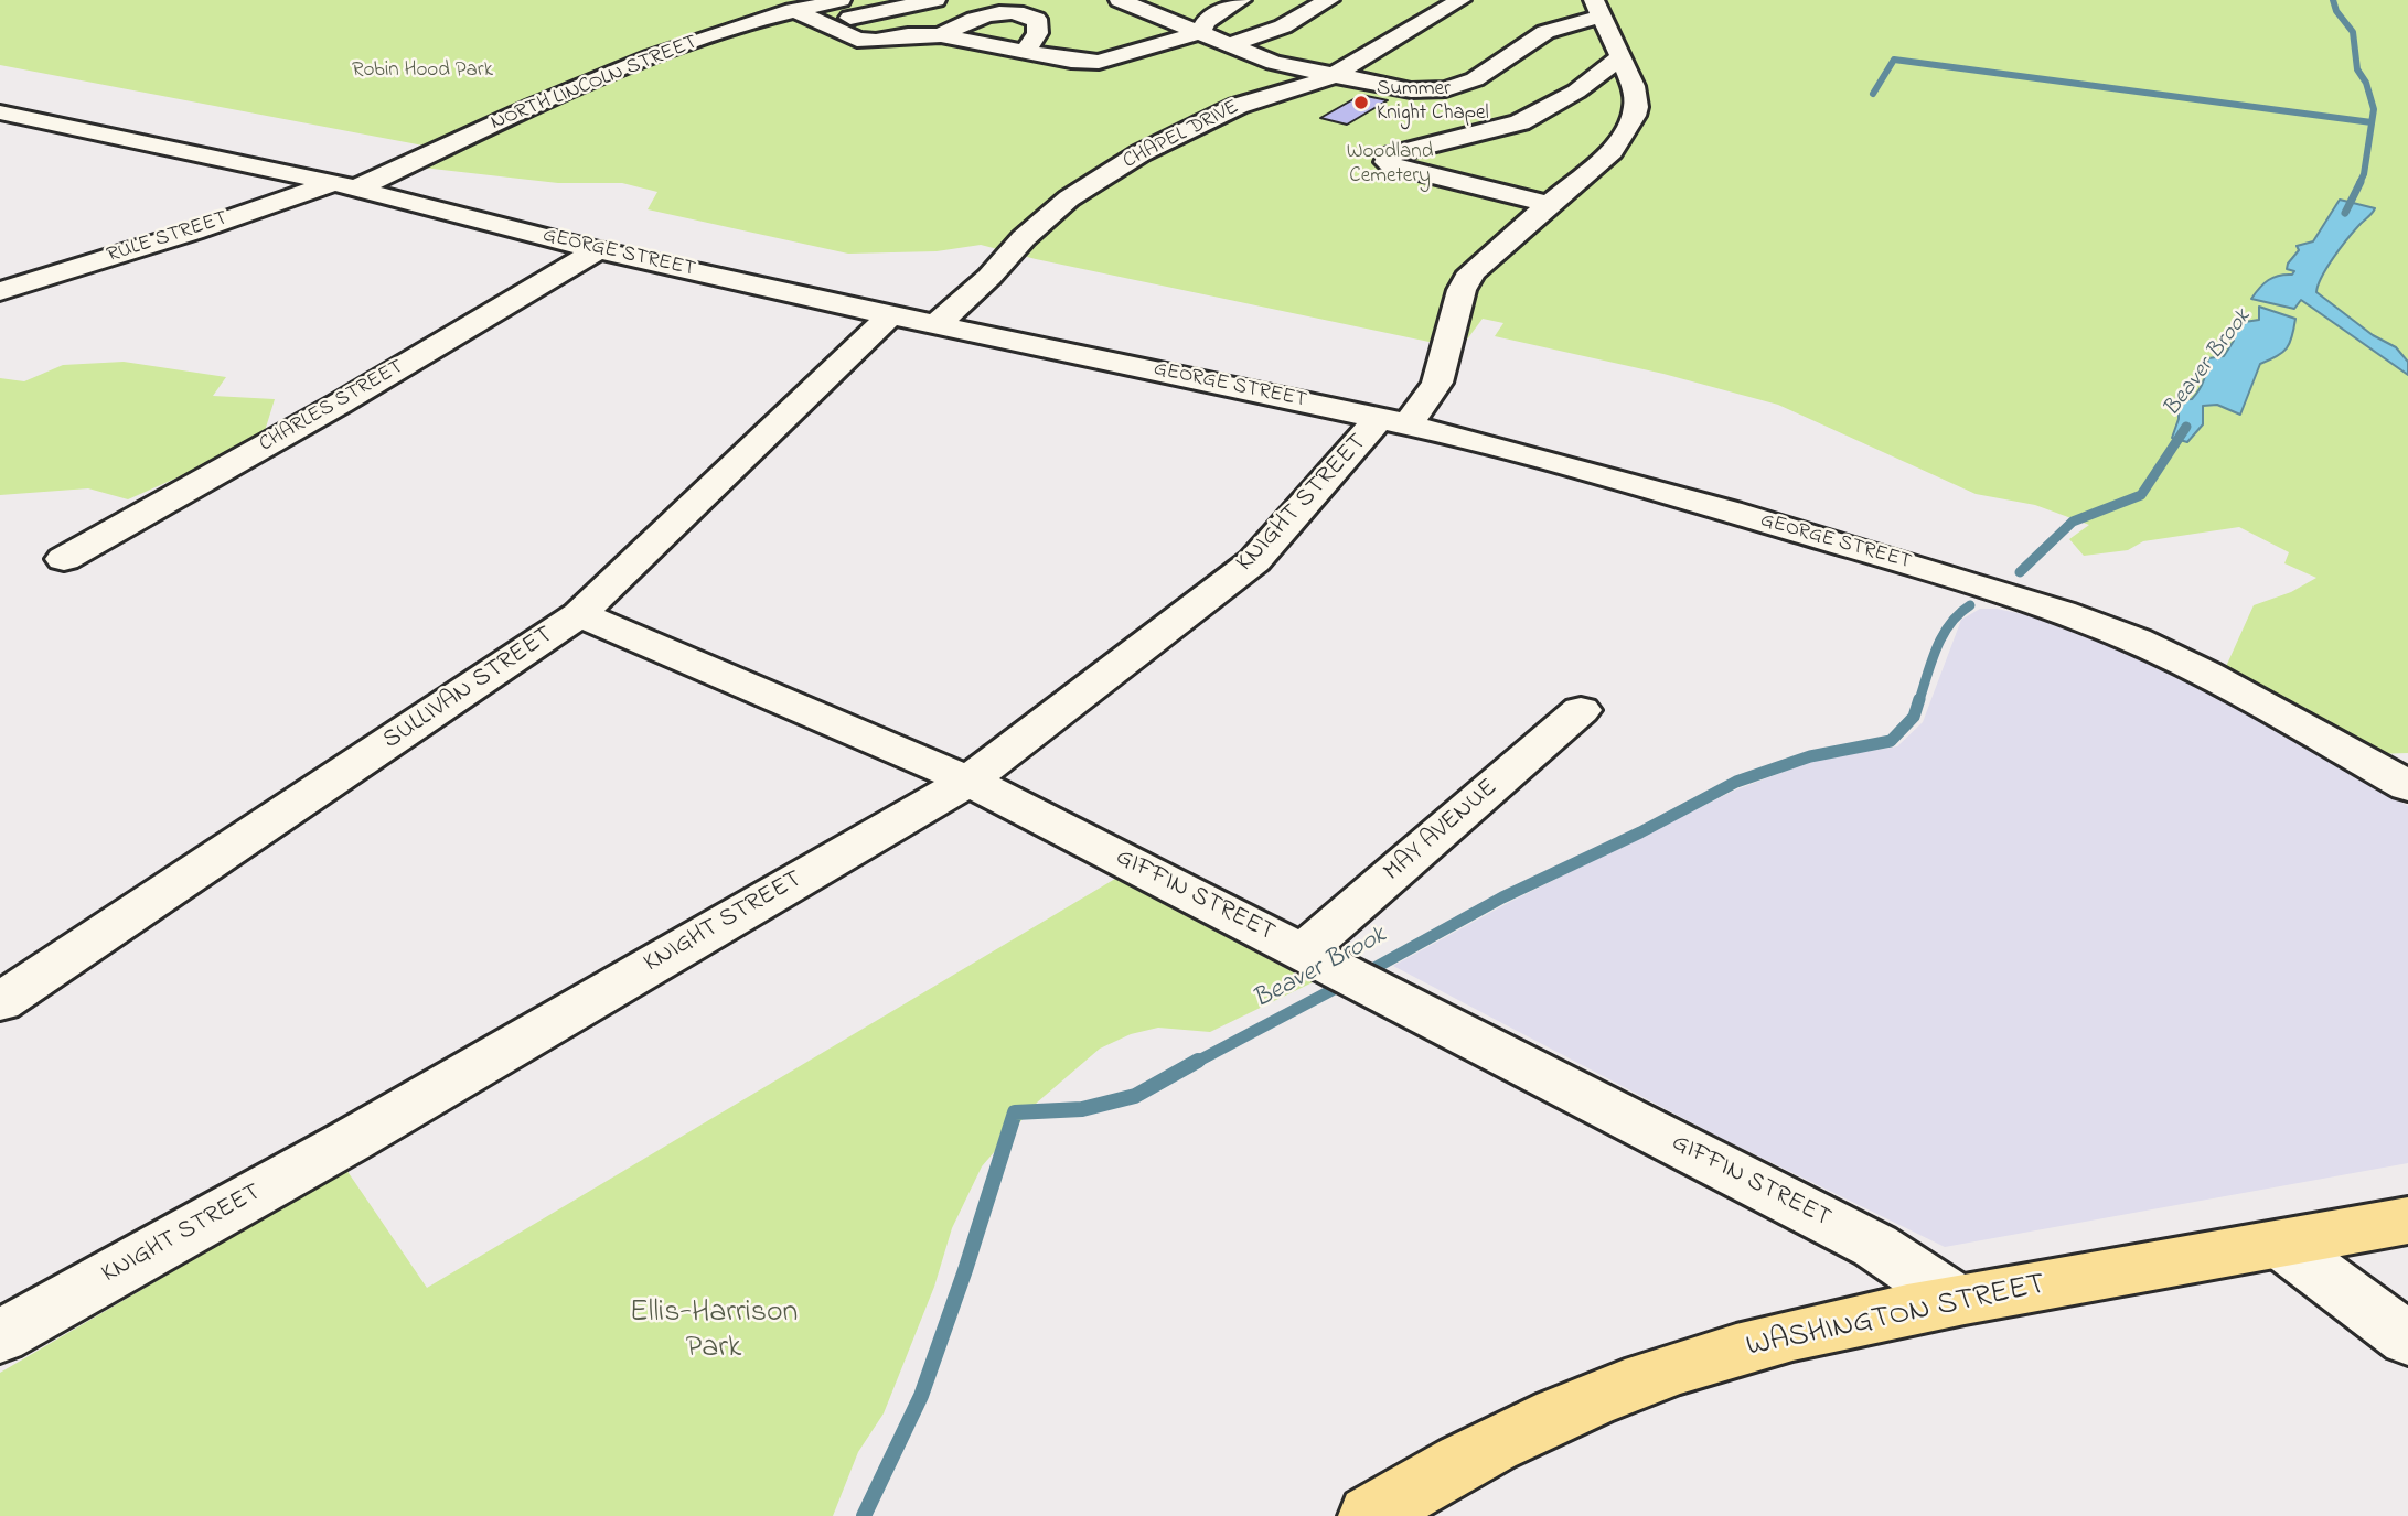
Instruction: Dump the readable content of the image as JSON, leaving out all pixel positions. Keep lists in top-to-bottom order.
{
  "streets": {
    "main road": ["WASHINGTON STREET"],
    "street": [
      "NORTH LINCOLN STREET",
      "CHAPEL DRIVE",
      "RULE STREET",
      "GEORGE STREET",
      "CHARLES STREET",
      "KNIGHT STREET",
      "SULLIVAN STREET",
      "MAY AVENUE",
      "GIFFIN STREET"
    ]
  },
  "crossings": [
    ["NORTH LINCOLN STREET", "RULE STREET"],
    ["NORTH LINCOLN STREET", "GEORGE STREET"],
    ["CHAPEL DRIVE", "GEORGE STREET"],
    ["RULE STREET", "GEORGE STREET"],
    ["GEORGE STREET", "CHARLES STREET"],
    ["GEORGE STREET", "KNIGHT STREET"],
    ["GEORGE STREET", "SULLIVAN STREET"],
    ["KNIGHT STREET", "GIFFIN STREET"],
    ["SULLIVAN STREET", "GIFFIN STREET"],
    ["MAY AVENUE", "GIFFIN STREET"],
    ["GIFFIN STREET", "WASHINGTON STREET"]
  ],
  "water": ["Beaver Brook"],
  "parks": ["Robin Hood Park", "Woodland Cemetery", "Ellis-Harrison Park"],
  "places": ["Summer Knight Chapel"]
}
